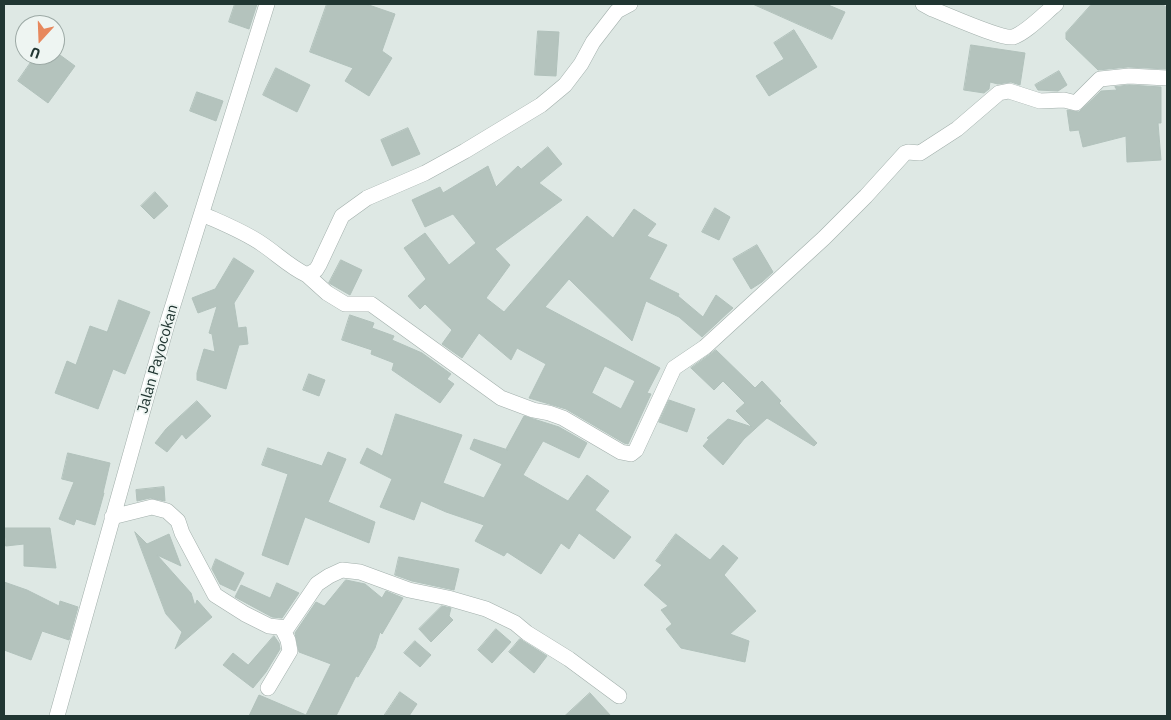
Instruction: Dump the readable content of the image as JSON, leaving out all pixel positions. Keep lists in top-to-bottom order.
{
  "streets": {
    "street": ["Jalan Payocokan"]
  },
  "north": "bottom"
}
